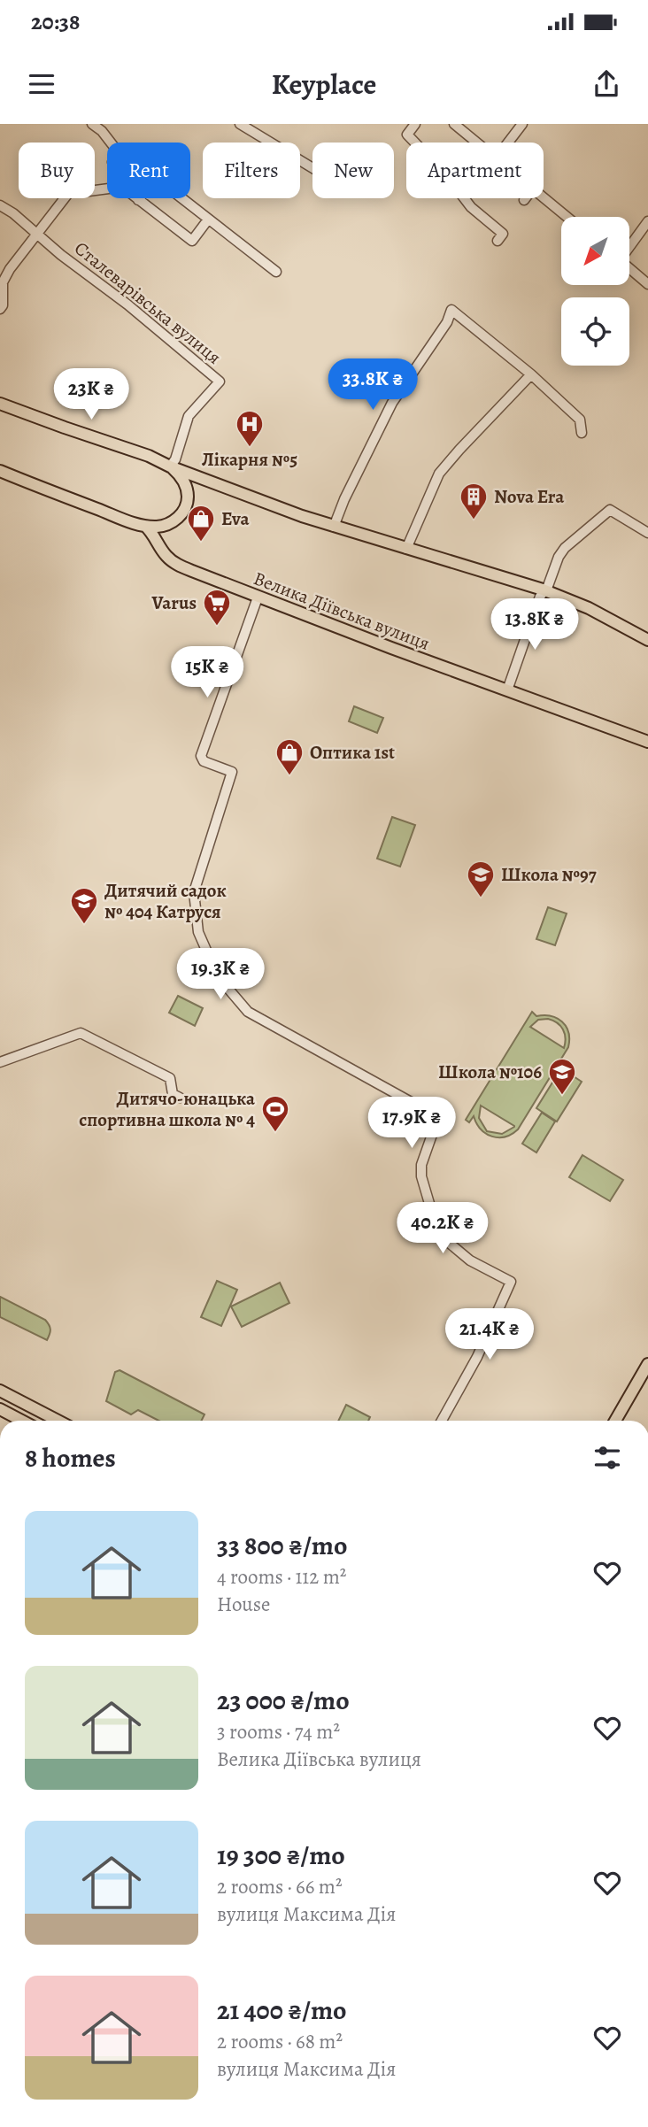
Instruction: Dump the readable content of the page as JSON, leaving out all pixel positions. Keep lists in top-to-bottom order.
{
  "streets": {
    "main road": ["Велика Діївська вулиця"],
    "street": ["Сталеварівська вулиця"]
  },
  "places": {
    "hospital": ["Лікарня №5"],
    "building": ["Nova Era"],
    "shop": ["Eva", "Оптика 1st"],
    "supermarket": ["Varus"],
    "school or university": ["Школа №97", "Дитячий садок № 404 Катруся", "Школа №106"],
    "sports": ["Дитячо-юнацька спортивна школа № 4"]
  },
  "north": "bottom left",
  "page": {
    "status": "20:38",
    "header": "Keyplace",
    "chip": [
      "Buy",
      "Rent",
      "Filters",
      "New",
      "Apartment"
    ],
    "price": [
      "33.8K ₴",
      "23K ₴",
      "13.8K ₴",
      "15K ₴",
      "19.3K ₴",
      "17.9K ₴",
      "40.2K ₴",
      "21.4K ₴"
    ],
    "heading": "8 homes",
    "list": [
      {
        "name": "33 800 ₴/mo",
        "note": "4 rooms · 112 m² · House"
      },
      {
        "name": "23 000 ₴/mo",
        "note": "3 rooms · 74 m² · Велика Діївська вулиця"
      },
      {
        "name": "19 300 ₴/mo",
        "note": "2 rooms · 66 m² · вулиця Максима Дія"
      },
      {
        "name": "21 400 ₴/mo",
        "note": "2 rooms · 68 m² · вулиця Максима Дія"
      }
    ]
  }
}
